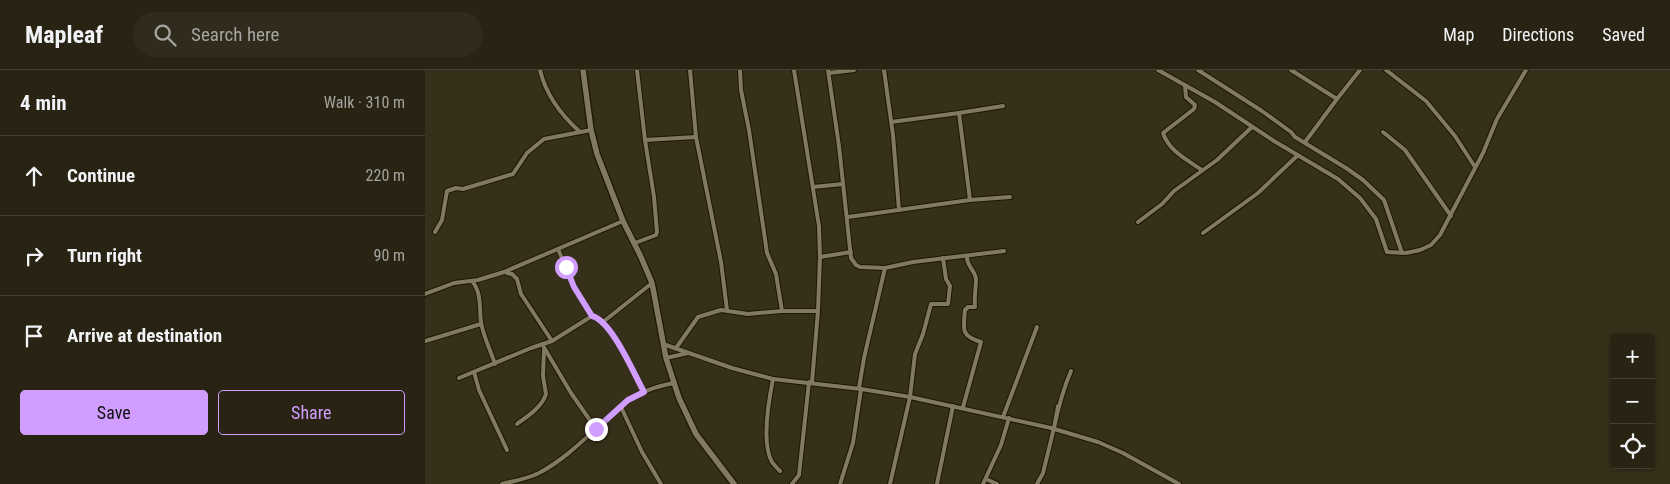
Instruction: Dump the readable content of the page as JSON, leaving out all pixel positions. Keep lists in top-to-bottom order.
{
  "page": {
    "header": "Mapleaf",
    "search": "Search here",
    "nav": ["Map", "Directions", "Saved"],
    "heading": ["4 min", "Walk · 310 m"],
    "list": [
      ["Continue", "220 m"],
      ["Turn right", "90 m"],
      "Arrive at destination"
    ],
    "map_buttons": ["+", "−"],
    "buttons": ["Save", "Share"]
  }
}
